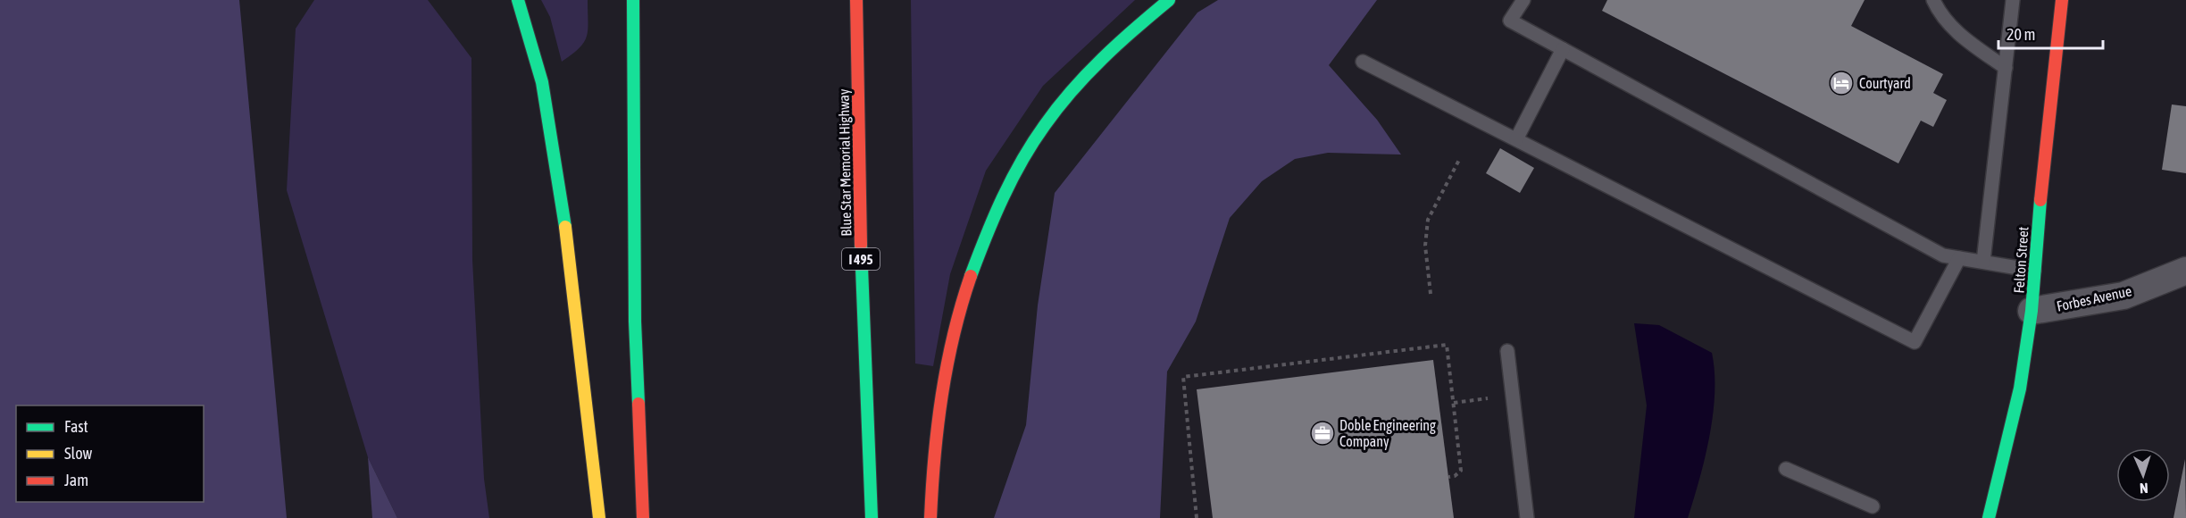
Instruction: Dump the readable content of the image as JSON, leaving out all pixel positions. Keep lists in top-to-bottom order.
{
  "streets": {
    "main road": ["Blue Star Memorial Highway", "I 495", "Felton Street"],
    "street": ["Forbes Avenue"]
  },
  "crossings": [
    ["Felton Street", "Forbes Avenue"]
  ],
  "places": {
    "hotel": ["Courtyard"],
    "office": ["Doble Engineering Company"]
  },
  "legend": ["Fast", "Slow", "Jam"],
  "scale_bar": "20 m",
  "north": "bottom"
}
